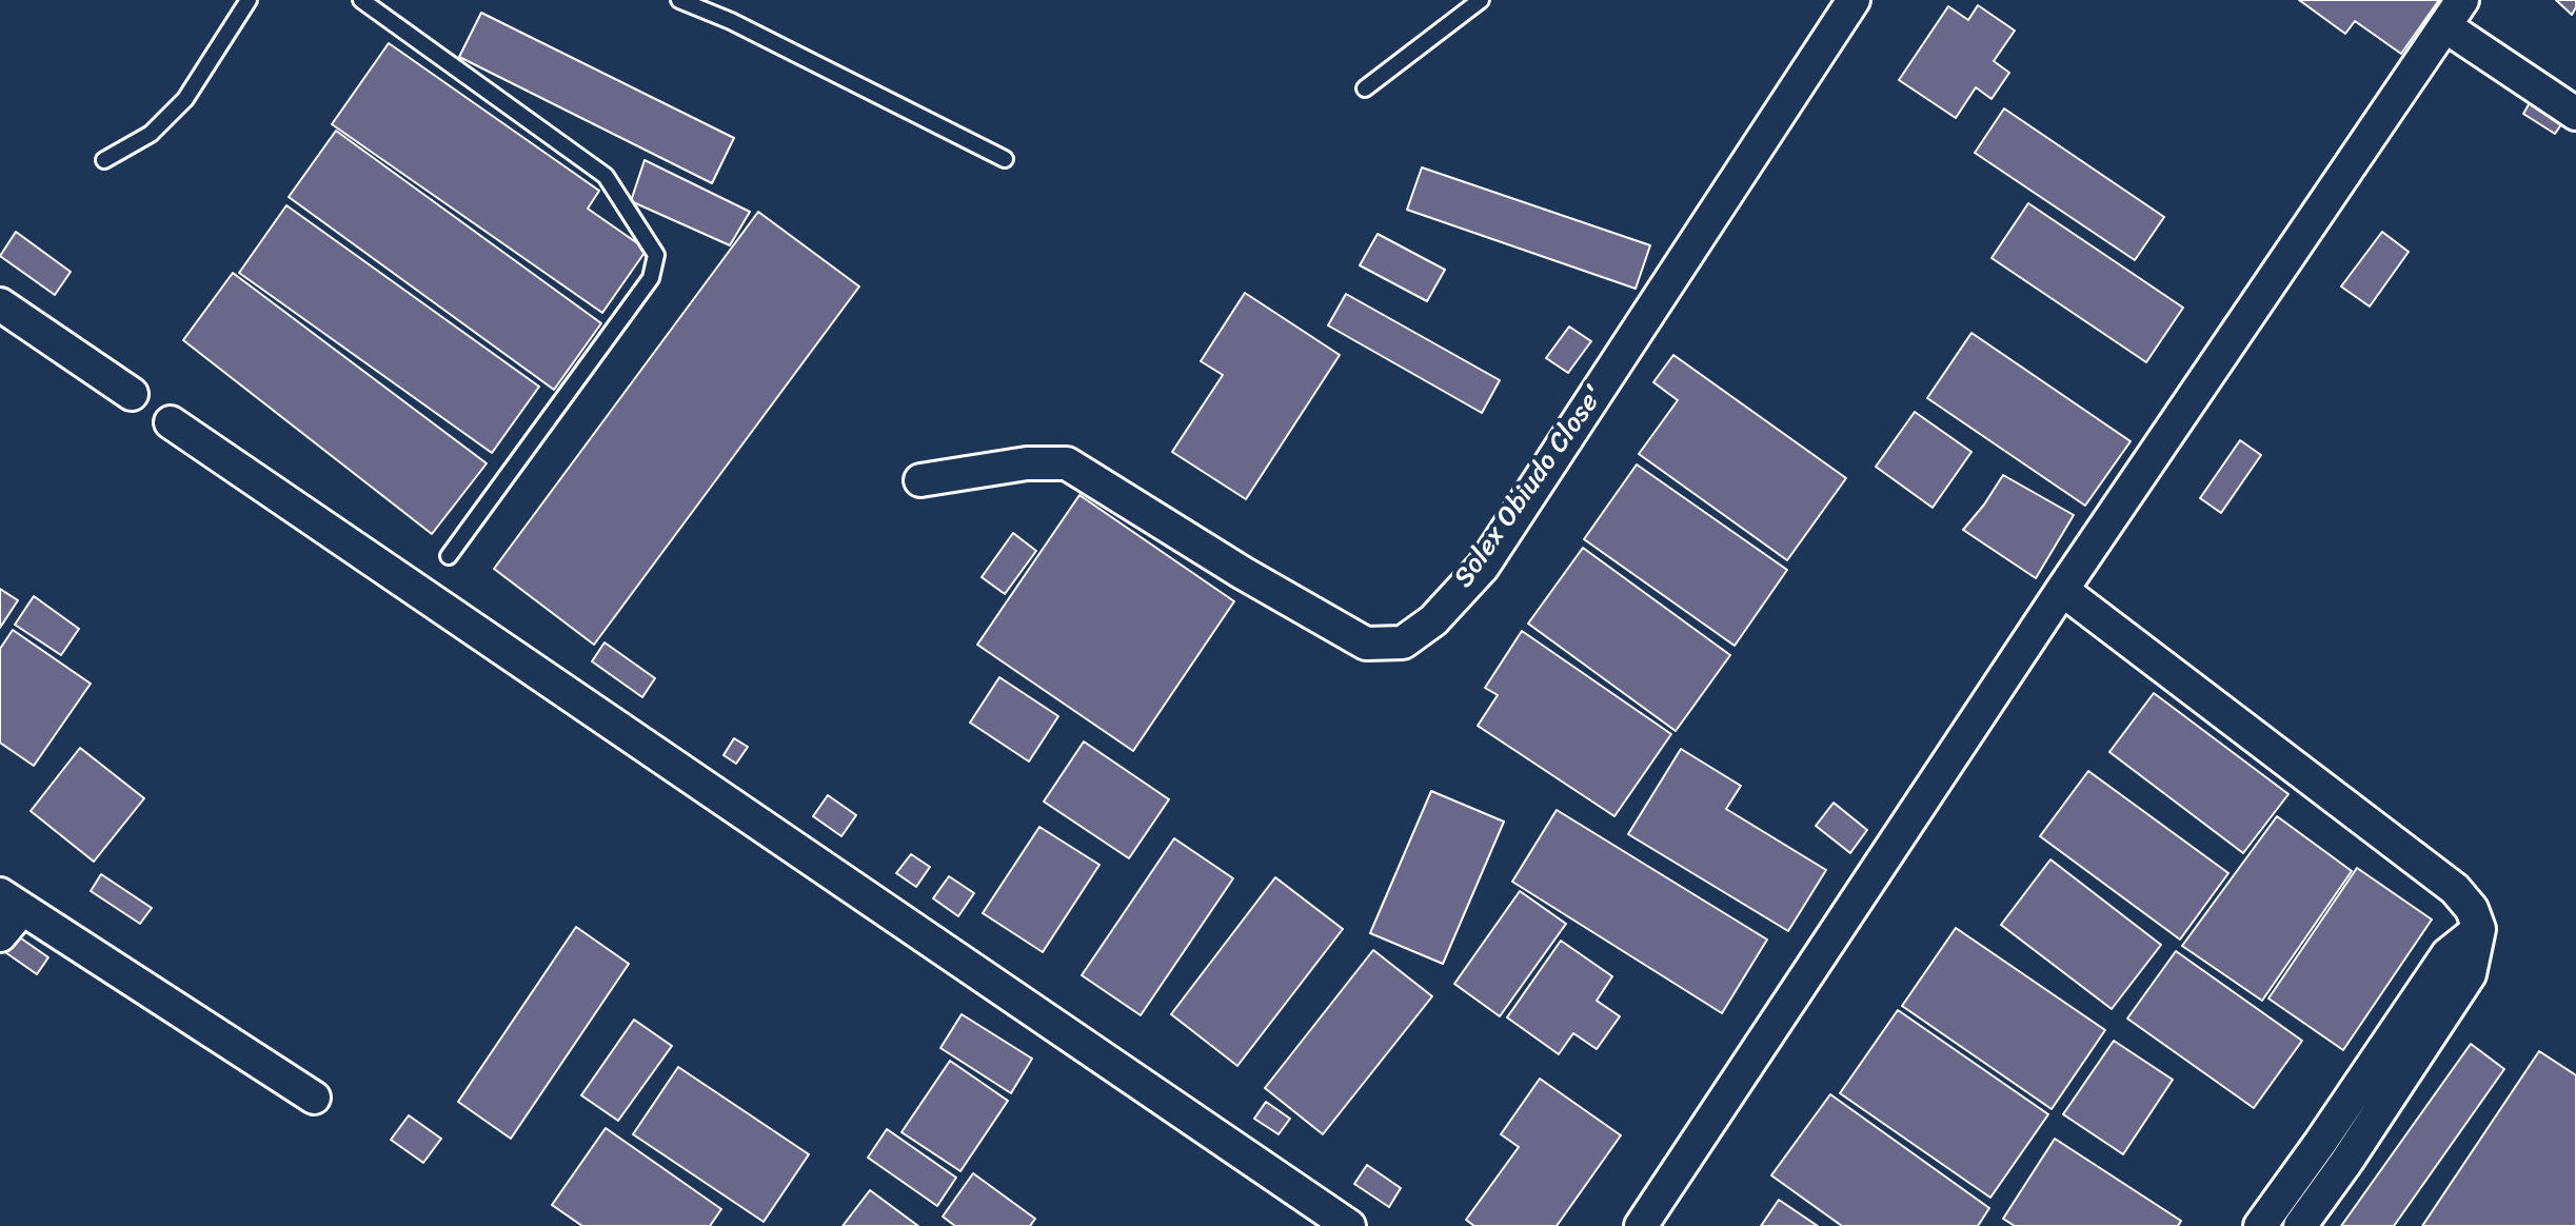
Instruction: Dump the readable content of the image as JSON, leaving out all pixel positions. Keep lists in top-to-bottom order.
{
  "streets": {
    "street": ["Solex Obiudo Close'"]
  }
}
